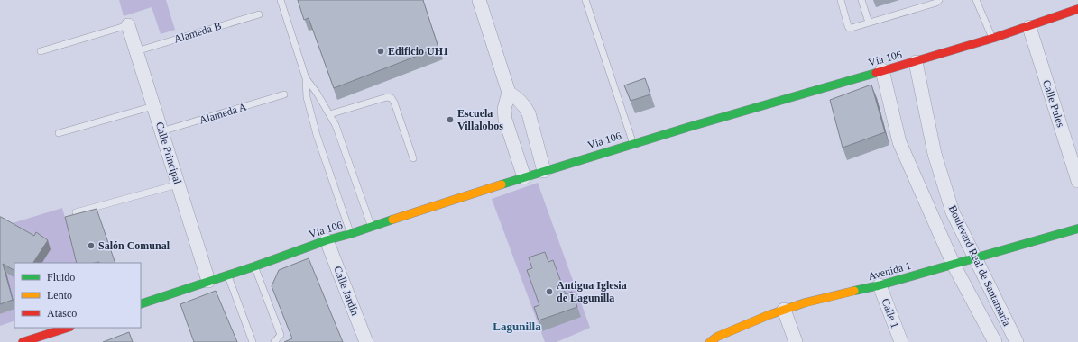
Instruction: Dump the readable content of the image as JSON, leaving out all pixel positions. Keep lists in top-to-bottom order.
{
  "streets": {
    "main road": ["Vía 106", "Avenida 1"],
    "street": [
      "Calle Pules",
      "Calle Principal",
      "Boulevard Real de Santamaría",
      "Calle Jardín",
      "Calle 1"
    ],
    "lane": ["Alameda B", "Alameda A"]
  },
  "crossings": [
    ["Alameda B", "Calle Principal"],
    ["Vía 106", "Calle Pules"],
    ["Vía 106", "Calle Principal"],
    ["Vía 106", "Boulevard Real de Santamaría"],
    ["Vía 106", "Calle Jardín"],
    ["Alameda A", "Calle Principal"],
    ["Boulevard Real de Santamaría", "Avenida 1"],
    ["Avenida 1", "Calle 1"]
  ],
  "districts": ["Lagunilla"],
  "places": [
    "Edificio UH1",
    "Escuela Villalobos",
    "Salón Comunal",
    "Antigua Iglesia de Lagunilla"
  ],
  "legend": ["Fluido", "Lento", "Atasco"]
}
